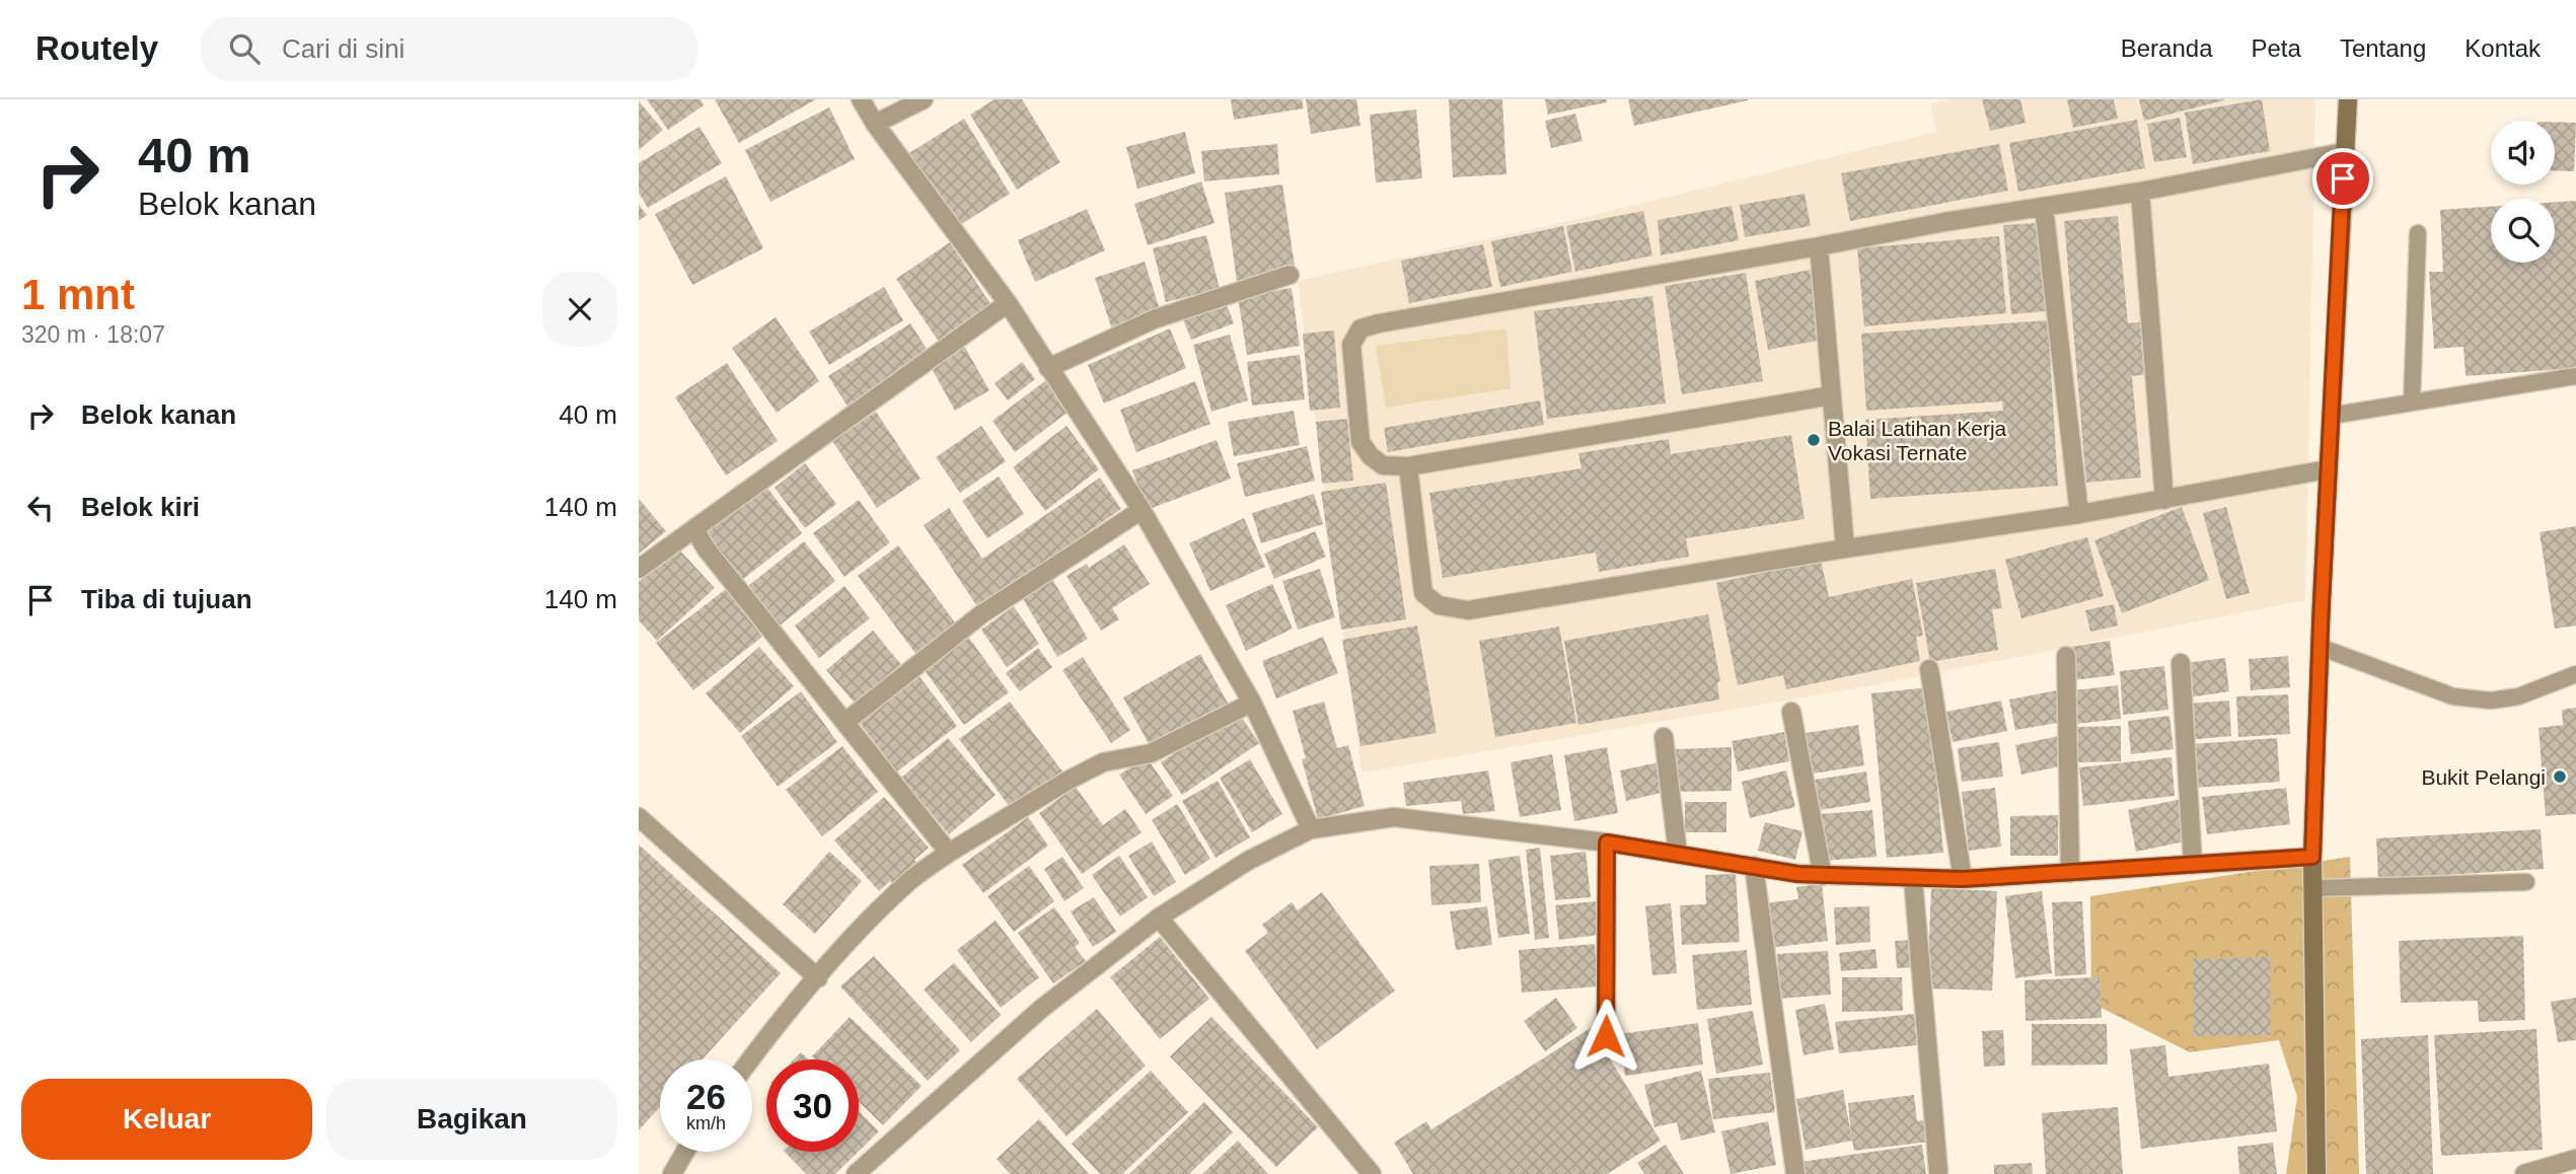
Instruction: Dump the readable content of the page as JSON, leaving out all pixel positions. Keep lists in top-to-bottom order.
{
  "places": ["Balai Latihan Kerja Vokasi Ternate", "Bukit Pelangi"],
  "page": {
    "header": "Routely",
    "search": "Cari di sini",
    "nav": [
      "Beranda",
      "Peta",
      "Tentang",
      "Kontak"
    ],
    "turn": ["40 m", "Belok kanan"],
    "heading": ["1 mnt", "320 m · 18:07"],
    "list": [
      {
        "name": "Belok kanan",
        "value": "40 m"
      },
      {
        "name": "Belok kiri",
        "value": "140 m"
      },
      {
        "name": "Tiba di tujuan",
        "value": "140 m"
      }
    ],
    "speed": "26 km/h",
    "limit": "30",
    "buttons": ["Keluar", "Bagikan"]
  }
}
